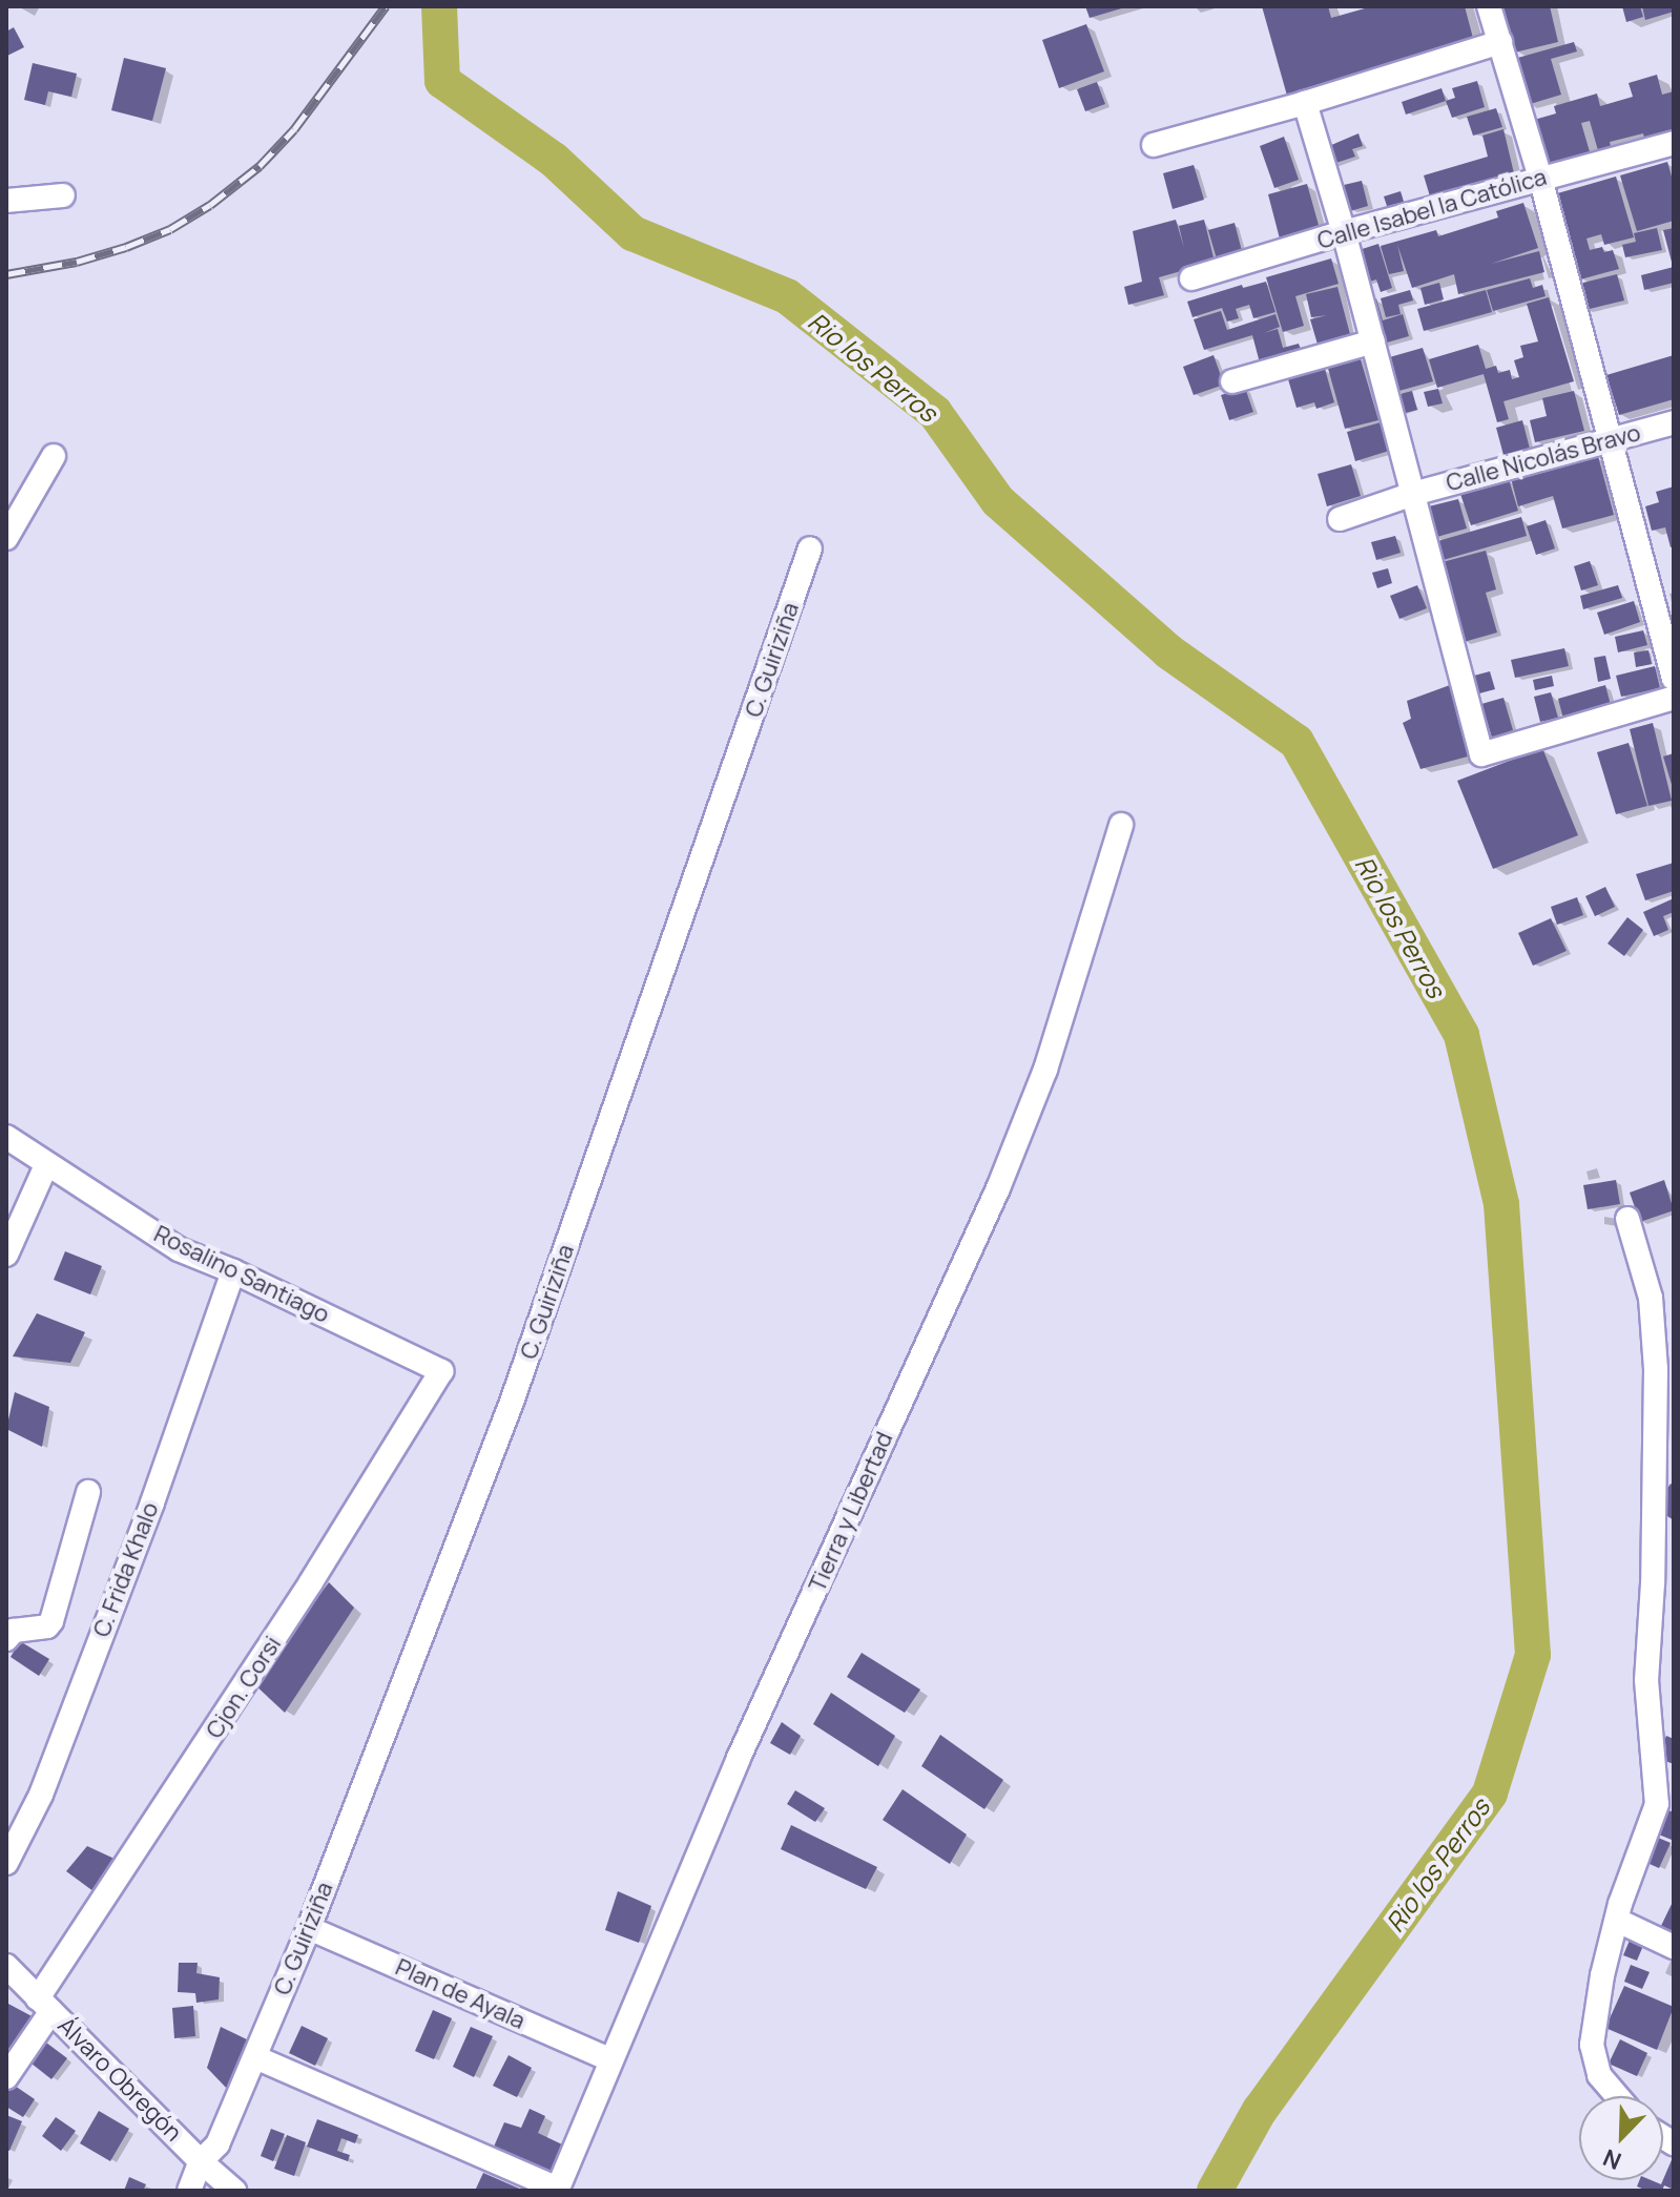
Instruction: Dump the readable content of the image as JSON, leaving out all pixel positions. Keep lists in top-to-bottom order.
{
  "streets": {
    "street": [
      "Calle Isabel la Católica",
      "Calle Nicolás Bravo",
      "C. Guiriziña",
      "Rosalino Santiago",
      "Tierra y Libertad",
      "C. Frida Khalo",
      "Cjon. Corsi",
      "Plan de Ayala",
      "Álvaro Obregón"
    ]
  },
  "crossings": [
    ["C. Guiriziña", "Plan de Ayala"],
    ["C. Guiriziña", "Álvaro Obregón"],
    ["Rosalino Santiago", "C. Frida Khalo"],
    ["Rosalino Santiago", "Cjon. Corsi"],
    ["Tierra y Libertad", "Plan de Ayala"],
    ["Cjon. Corsi", "Álvaro Obregón"]
  ],
  "water": ["Rio los Perros"],
  "north": "bottom left"
}
